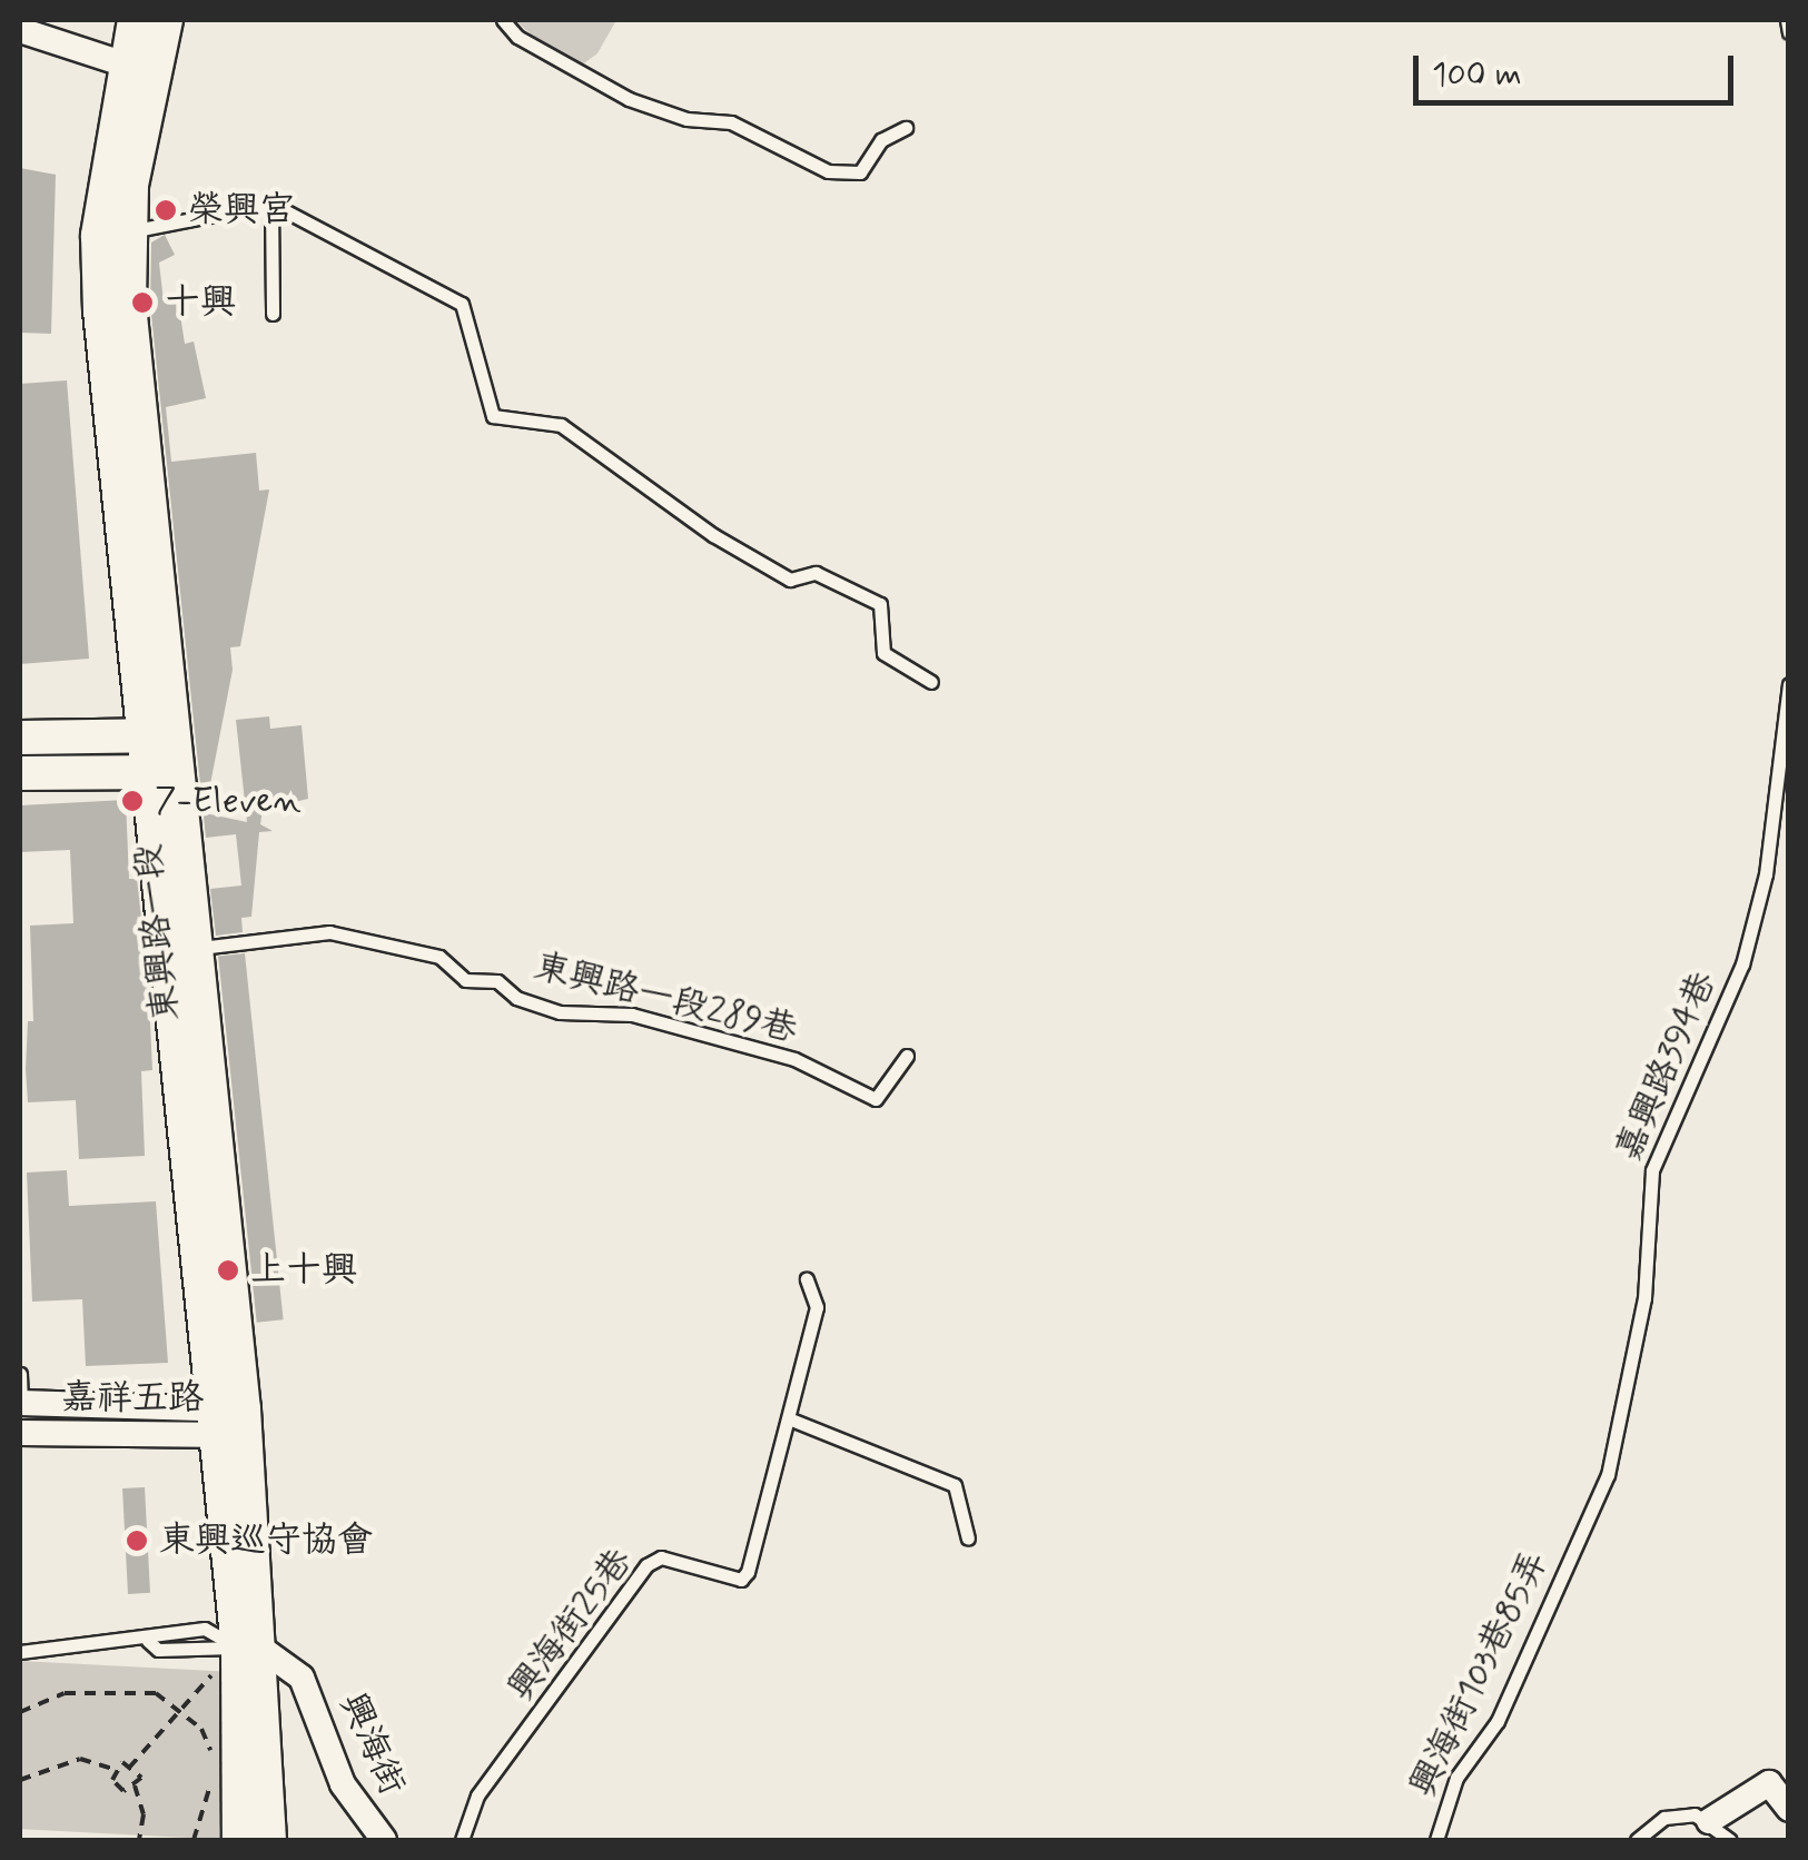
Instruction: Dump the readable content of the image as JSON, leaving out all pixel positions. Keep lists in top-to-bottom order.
{
  "streets": {
    "street": ["東興路一段", "嘉祥五路", "興海街"],
    "lane": [
      "東興路一段289巷",
      "嘉興路394巷",
      "興海街25巷",
      "興海街103巷85弄"
    ]
  },
  "crossings": [
    ["東興路一段", "東興路一段289巷"],
    ["東興路一段", "嘉祥五路"],
    ["東興路一段", "興海街"],
    ["嘉興路394巷", "興海街103巷85弄"]
  ],
  "places": [
    "榮興宮",
    "十興",
    "7-Eleven",
    "上十興",
    "東興巡守協會"
  ],
  "scale_bar": "100 m"
}
